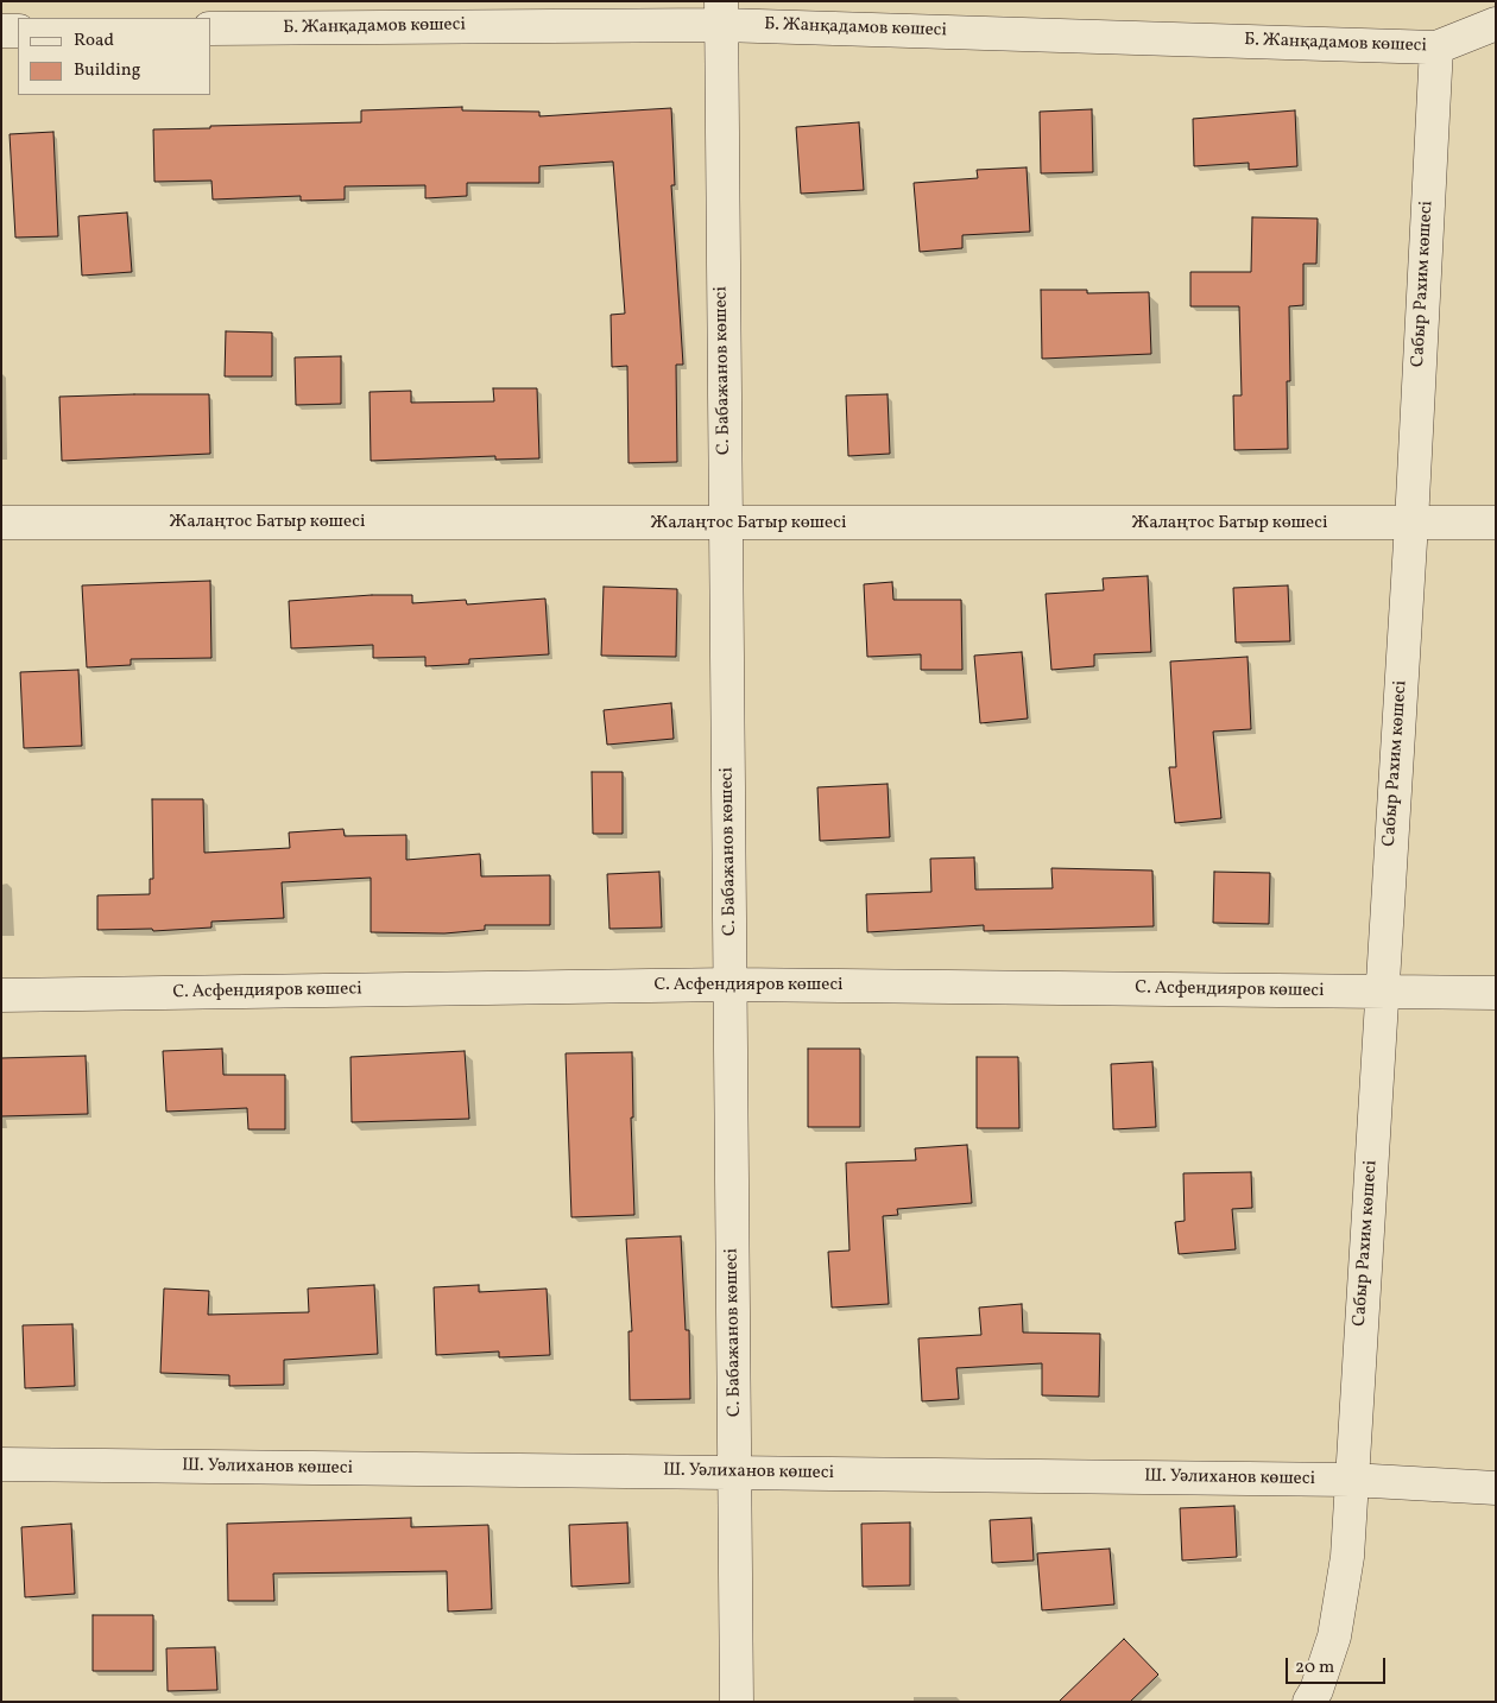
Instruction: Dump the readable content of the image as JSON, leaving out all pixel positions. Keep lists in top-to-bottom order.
{
  "streets": {
    "street": [
      "Б. Жанқадамов көшесі",
      "Сабыр Рахим көшесі",
      "С. Бабажанов көшесі",
      "Жалаңтос Батыр көшесі",
      "С. Асфендияров көшесі",
      "Ш. Уәлиханов көшесі"
    ]
  },
  "crossings": [
    ["Б. Жанқадамов көшесі", "Сабыр Рахим көшесі"],
    ["Б. Жанқадамов көшесі", "С. Бабажанов көшесі"],
    ["Сабыр Рахим көшесі", "Жалаңтос Батыр көшесі"],
    ["Сабыр Рахим көшесі", "С. Асфендияров көшесі"],
    ["Сабыр Рахим көшесі", "Ш. Уәлиханов көшесі"],
    ["С. Бабажанов көшесі", "Жалаңтос Батыр көшесі"],
    ["С. Бабажанов көшесі", "С. Асфендияров көшесі"],
    ["С. Бабажанов көшесі", "Ш. Уәлиханов көшесі"]
  ],
  "legend": ["Road", "Building"],
  "scale_bar": "20 m"
}
